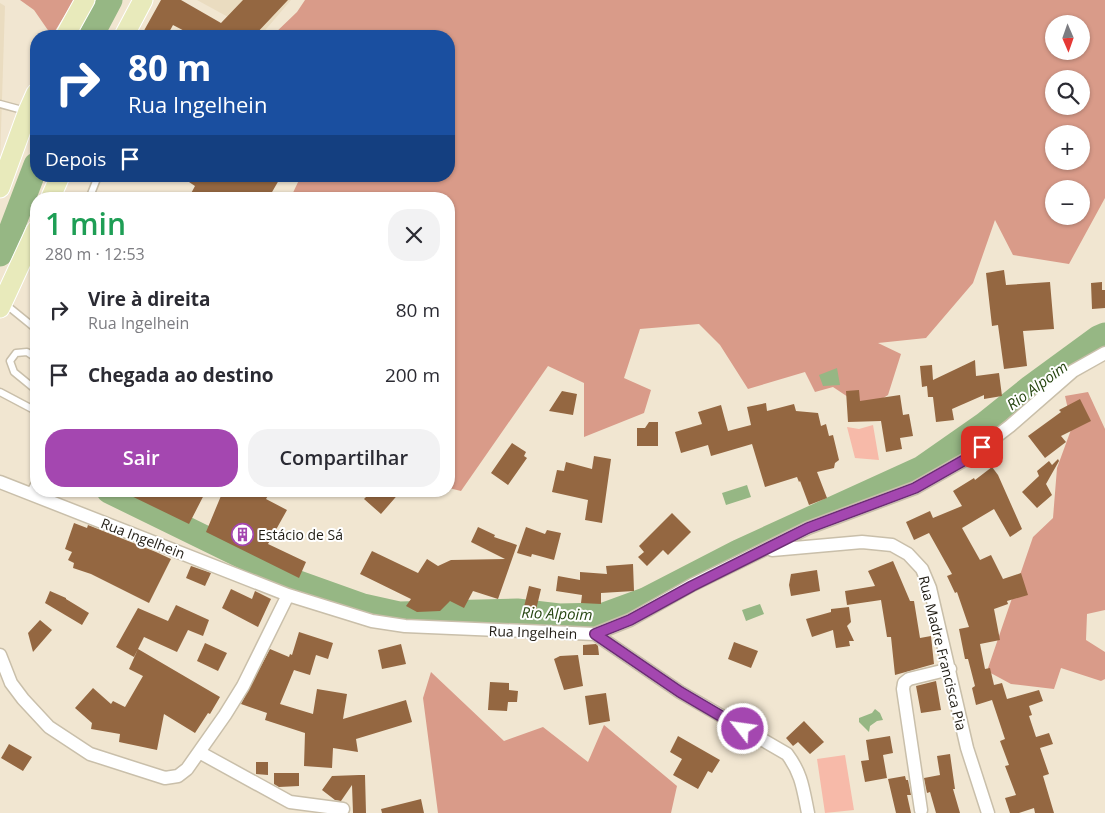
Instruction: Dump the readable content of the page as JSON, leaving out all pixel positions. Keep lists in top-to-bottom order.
{
  "streets": {
    "street": ["Rua Ingelhein", "Rua Madre Francisca Pia"]
  },
  "crossings": [
    ["Rua Ingelhein", "Rua Madre Francisca Pia"]
  ],
  "water": ["Rio Alpoim"],
  "places": {
    "building": ["Estácio de Sá"]
  },
  "north": "bottom",
  "page": {
    "map_buttons": ["+", "−"],
    "turn": ["80 m", "Rua Ingelhein"],
    "then": "Depois",
    "heading": ["1 min", "280 m · 12:53"],
    "list": [
      {
        "name": "Vire à direita",
        "note": "Rua Ingelhein",
        "value": "80 m"
      },
      {
        "name": "Chegada ao destino",
        "value": "200 m"
      }
    ],
    "buttons": ["Sair", "Compartilhar"]
  }
}
